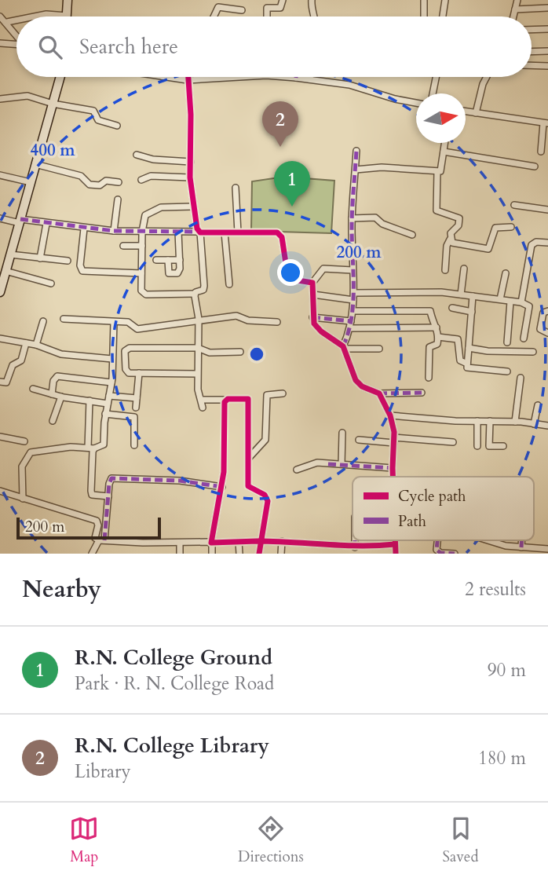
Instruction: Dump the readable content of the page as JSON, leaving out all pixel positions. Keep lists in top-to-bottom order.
{
  "legend": ["Cycle path", "Path"],
  "scale_bar": "200 m",
  "north": "right",
  "page": {
    "search": "Search here",
    "pins": ["2", "1"],
    "scale": "200 m",
    "heading": ["Nearby", "2 results"],
    "list": [
      {
        "mark": "1",
        "name": "R.N. College Ground",
        "note": "Park · R. N. College Road",
        "value": "90 m"
      },
      {
        "mark": "2",
        "name": "R.N. College Library",
        "note": "Library",
        "value": "180 m"
      }
    ],
    "nav": ["Map", "Directions", "Saved"]
  },
  "rings": ["400 m", "200 m"]
}
